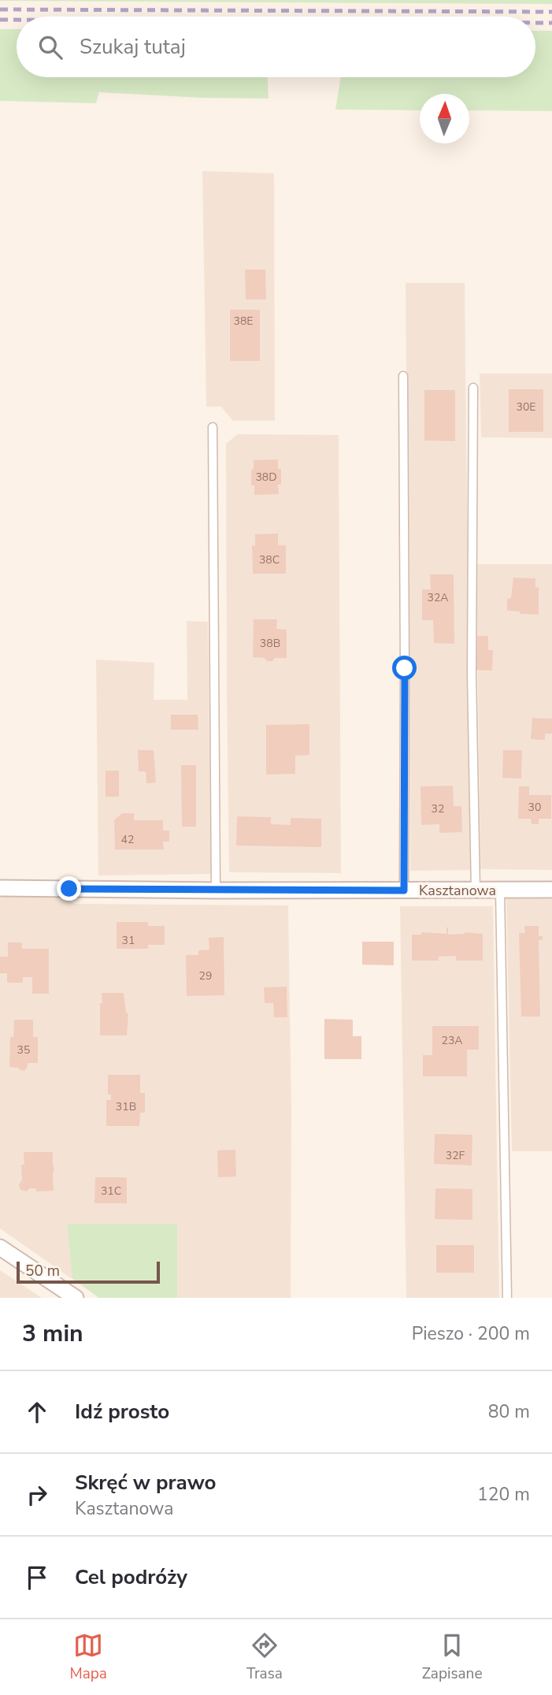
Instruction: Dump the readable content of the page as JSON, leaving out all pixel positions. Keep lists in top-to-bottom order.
{
  "streets": {
    "street": ["Kasztanowa"]
  },
  "house_numbers": [
    "38E",
    "30E",
    "38D",
    "38C",
    "32A",
    "38B",
    "30",
    "32",
    "42",
    "31",
    "29",
    "23A",
    "35",
    "31B",
    "32F",
    "31C"
  ],
  "scale_bar": "50 m",
  "north": "top",
  "page": {
    "search": "Szukaj tutaj",
    "scale": "50 m",
    "heading": ["3 min", "Pieszo · 200 m"],
    "list": [
      ["Idź prosto", "80 m"],
      ["Skręć w prawo", "Kasztanowa", "120 m"],
      "Cel podróży"
    ],
    "nav": ["Mapa", "Trasa", "Zapisane"]
  }
}
